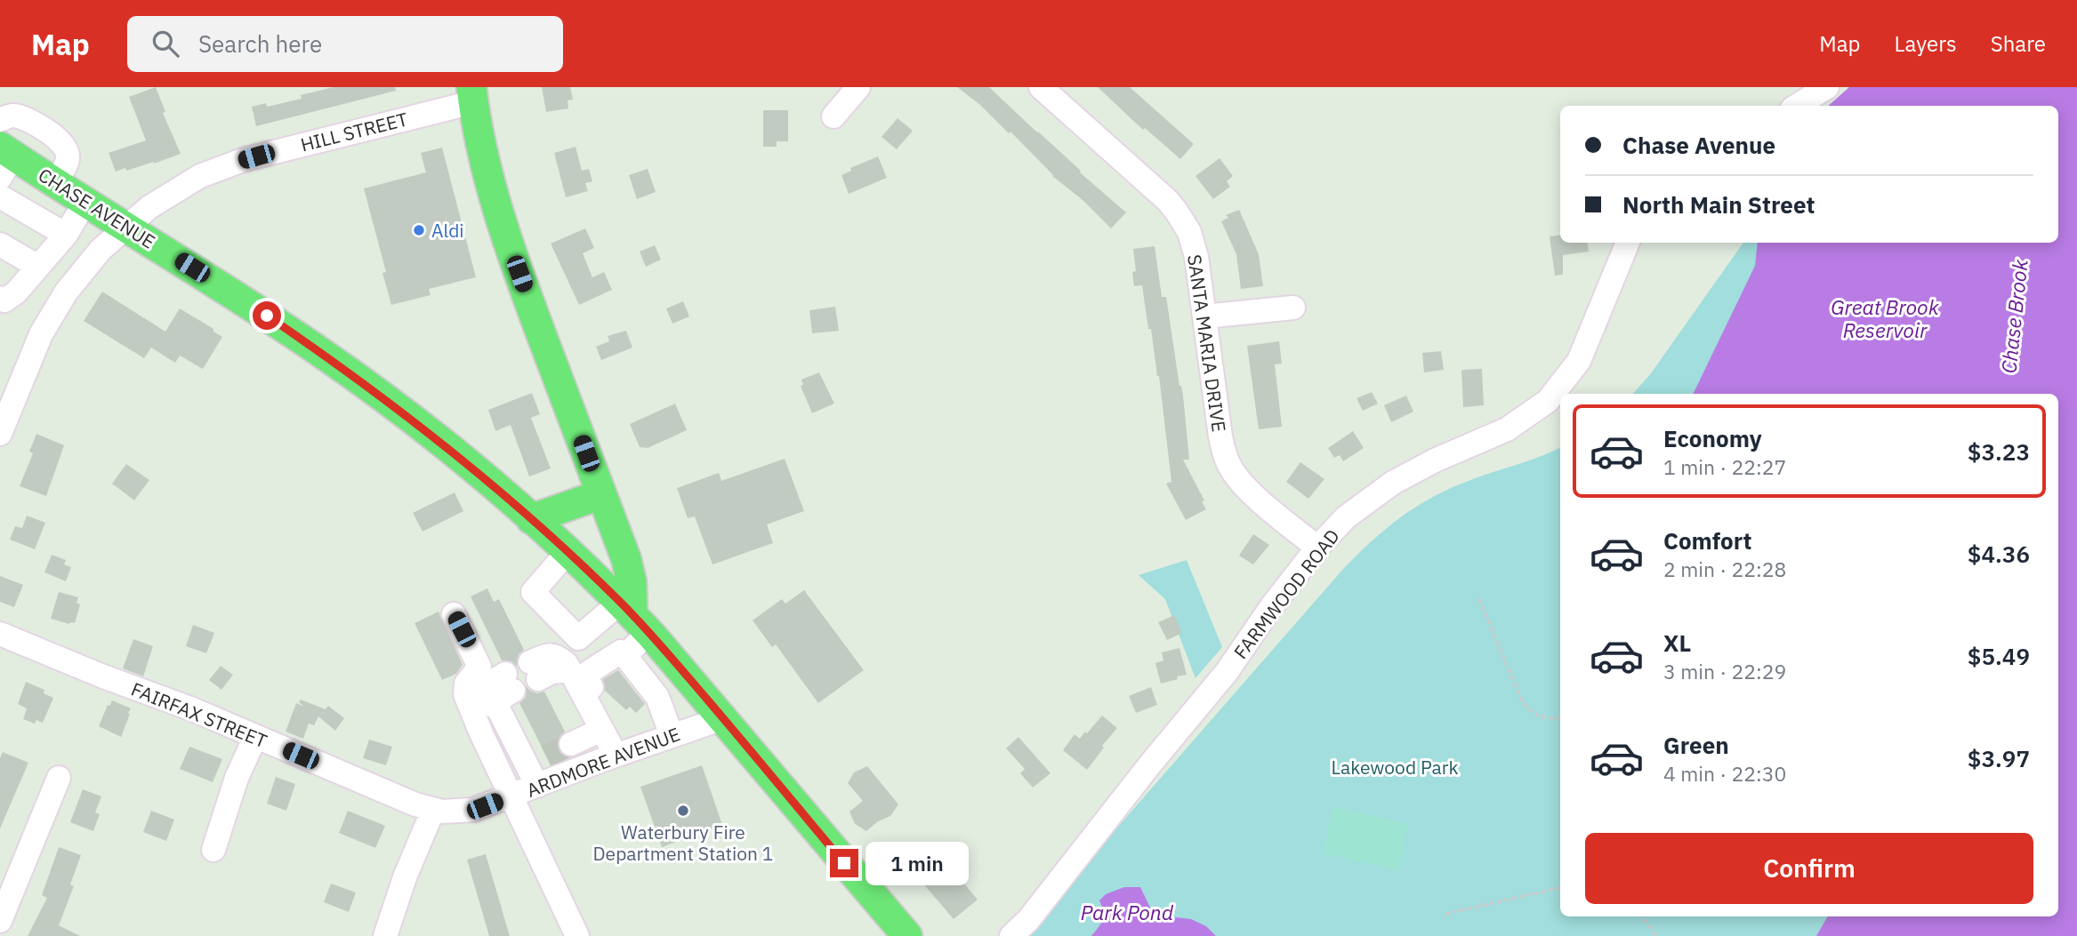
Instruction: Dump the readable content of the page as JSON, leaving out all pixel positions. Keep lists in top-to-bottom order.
{
  "streets": {
    "main road": ["CHASE AVENUE"],
    "street": [
      "HILL STREET",
      "SANTA MARIA DRIVE",
      "FARMWOOD ROAD",
      "FAIRFAX STREET",
      "ARDMORE AVENUE"
    ]
  },
  "crossings": [
    ["HILL STREET", "CHASE AVENUE"],
    ["CHASE AVENUE", "ARDMORE AVENUE"],
    ["SANTA MARIA DRIVE", "FARMWOOD ROAD"],
    ["FAIRFAX STREET", "ARDMORE AVENUE"]
  ],
  "water": ["Great Brook Reservoir", "Chase Brook", "Park Pond"],
  "parks": ["Lakewood Park"],
  "places": ["Aldi", "Waterbury Fire Department Station 1"],
  "page": {
    "header": "Map",
    "search": "Search here",
    "nav": ["Map", "Layers", "Share"],
    "banner": ["Chase Avenue", "North Main Street"],
    "list": [
      {
        "name": "Economy",
        "note": "1 min · 22:27",
        "value": "$3.23"
      },
      {
        "name": "Comfort",
        "note": "2 min · 22:28",
        "value": "$4.36"
      },
      {
        "name": "XL",
        "note": "3 min · 22:29",
        "value": "$5.49"
      },
      {
        "name": "Green",
        "note": "4 min · 22:30",
        "value": "$3.97"
      }
    ],
    "buttons": "Confirm",
    "bubble": "1 min"
  }
}
